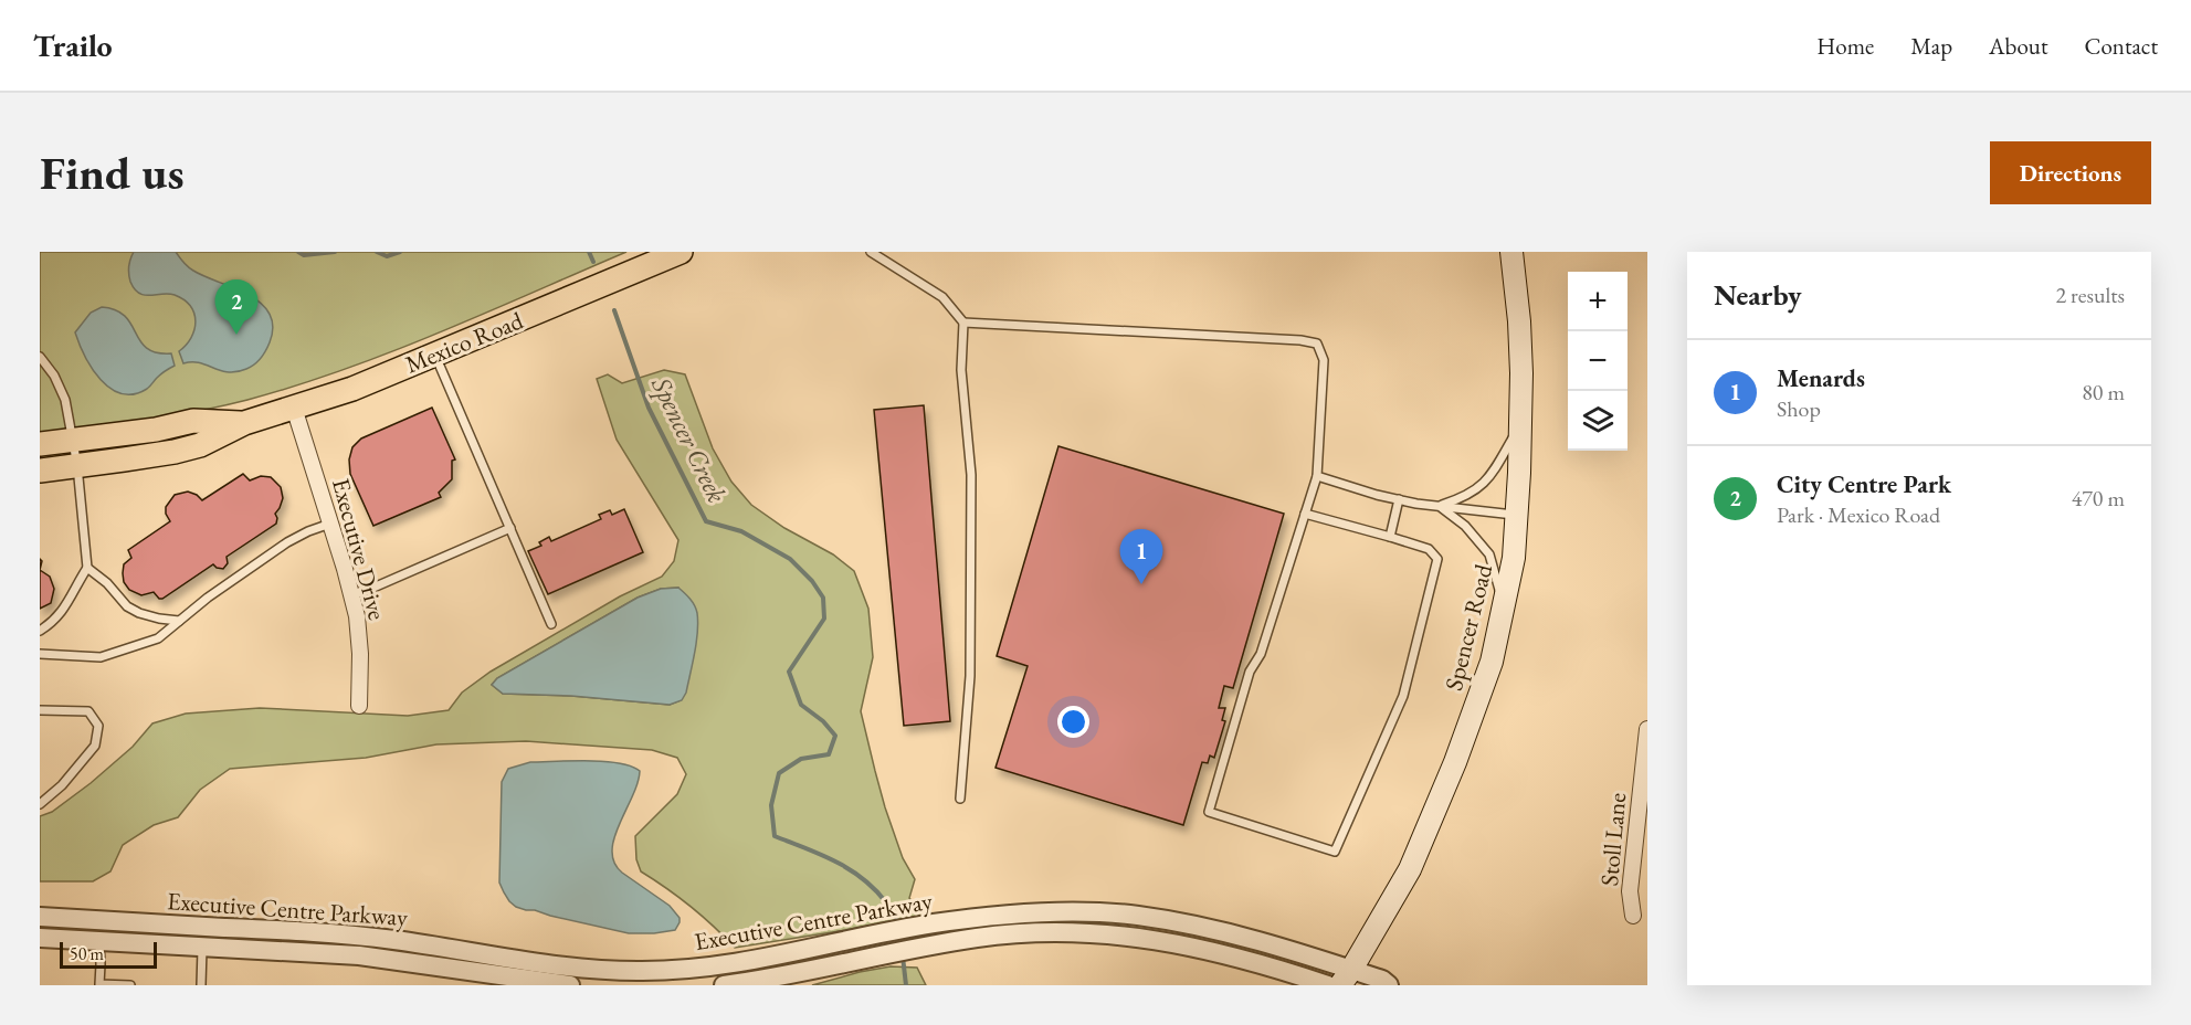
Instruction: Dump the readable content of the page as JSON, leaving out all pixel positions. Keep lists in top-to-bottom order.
{
  "streets": {
    "main road": ["Mexico Road", "Spencer Road"],
    "street": ["Executive Drive", "Stoll Lane", "Executive Centre Parkway"]
  },
  "crossings": [
    ["Mexico Road", "Executive Drive"],
    ["Spencer Road", "Executive Centre Parkway"]
  ],
  "water": ["Spencer Creek"],
  "scale_bar": "50 m",
  "page": {
    "header": "Trailo",
    "nav": [
      "Home",
      "Map",
      "About",
      "Contact"
    ],
    "buttons": "Directions",
    "title": "Find us",
    "heading": ["Nearby", "2 results"],
    "map_buttons": ["+", "−"],
    "pins": ["2", "1"],
    "list": [
      {
        "mark": "1",
        "name": "Menards",
        "note": "Shop",
        "value": "80 m"
      },
      {
        "mark": "2",
        "name": "City Centre Park",
        "note": "Park · Mexico Road",
        "value": "470 m"
      }
    ],
    "scale": "50 m"
  }
}
